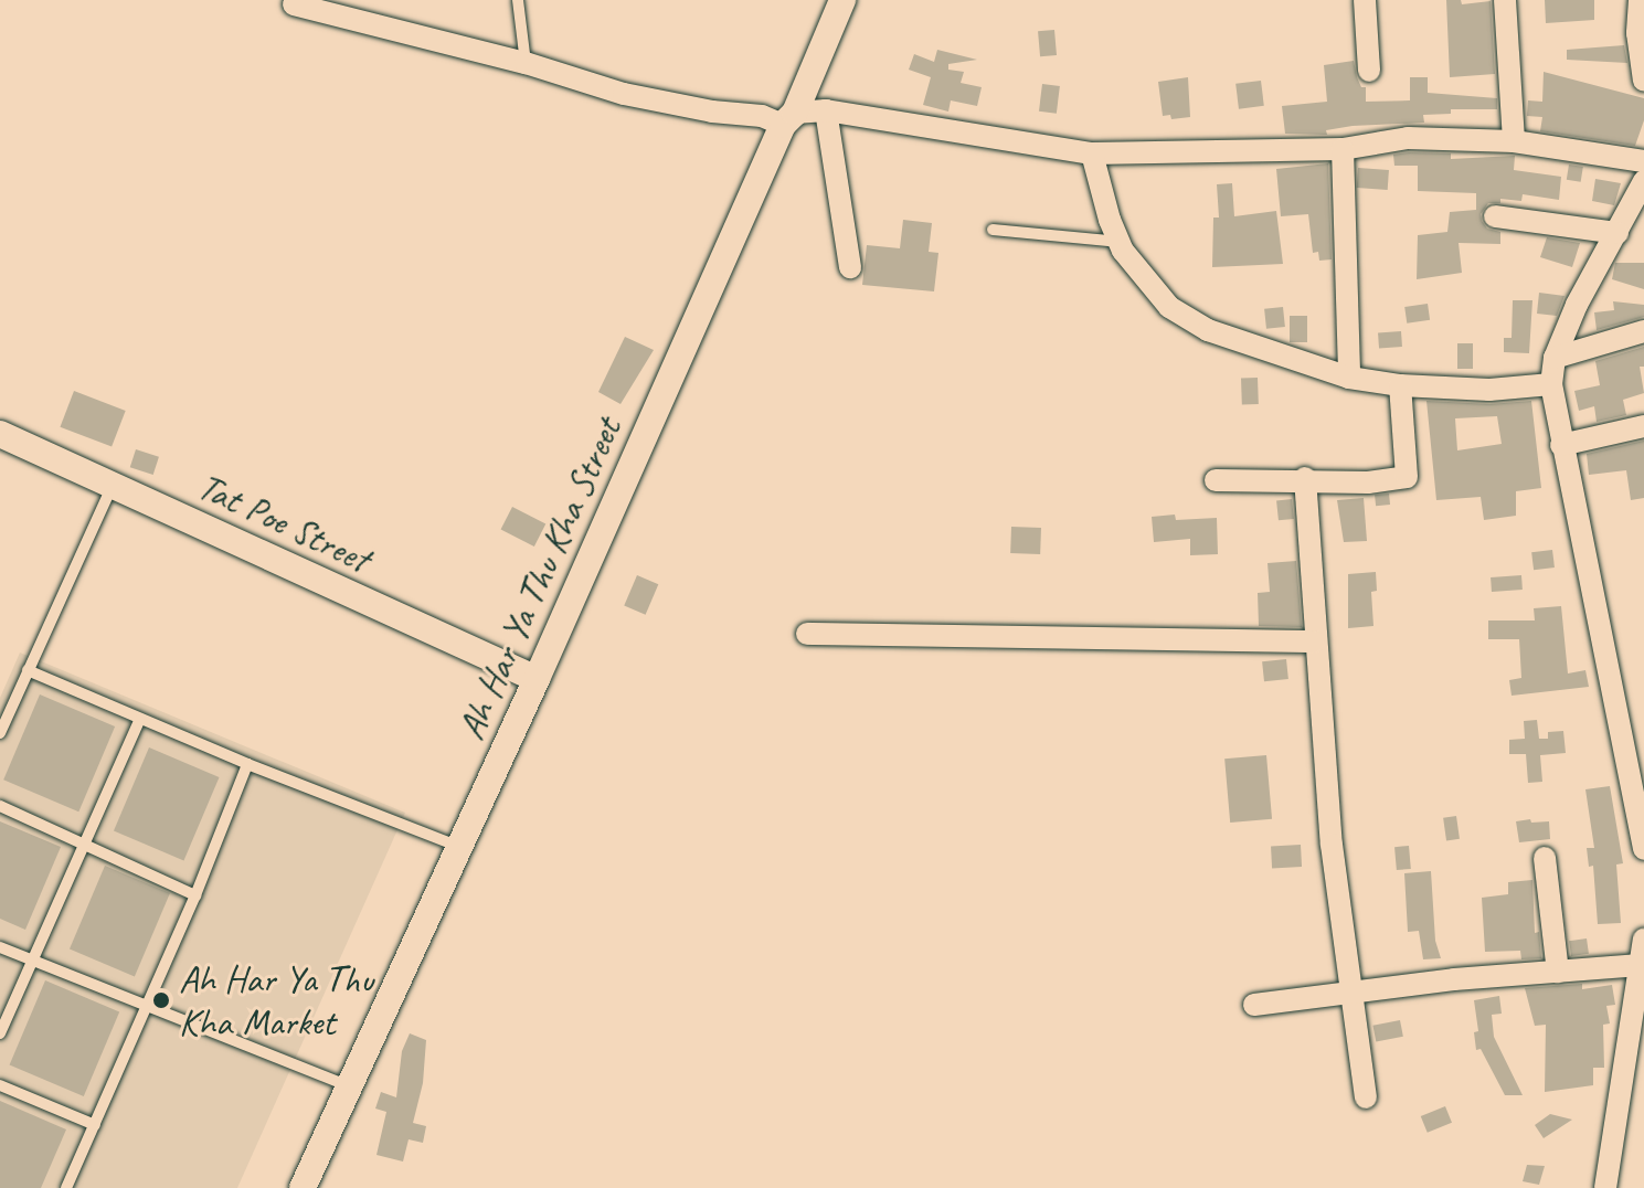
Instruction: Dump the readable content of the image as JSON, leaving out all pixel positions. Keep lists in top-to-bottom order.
{
  "streets": {
    "street": ["Tat Poe Street", "Ah Har Ya Thu Kha Street"]
  },
  "crossings": [
    ["Tat Poe Street", "Ah Har Ya Thu Kha Street"]
  ],
  "places": ["Ah Har Ya Thu Kha Market"]
}
